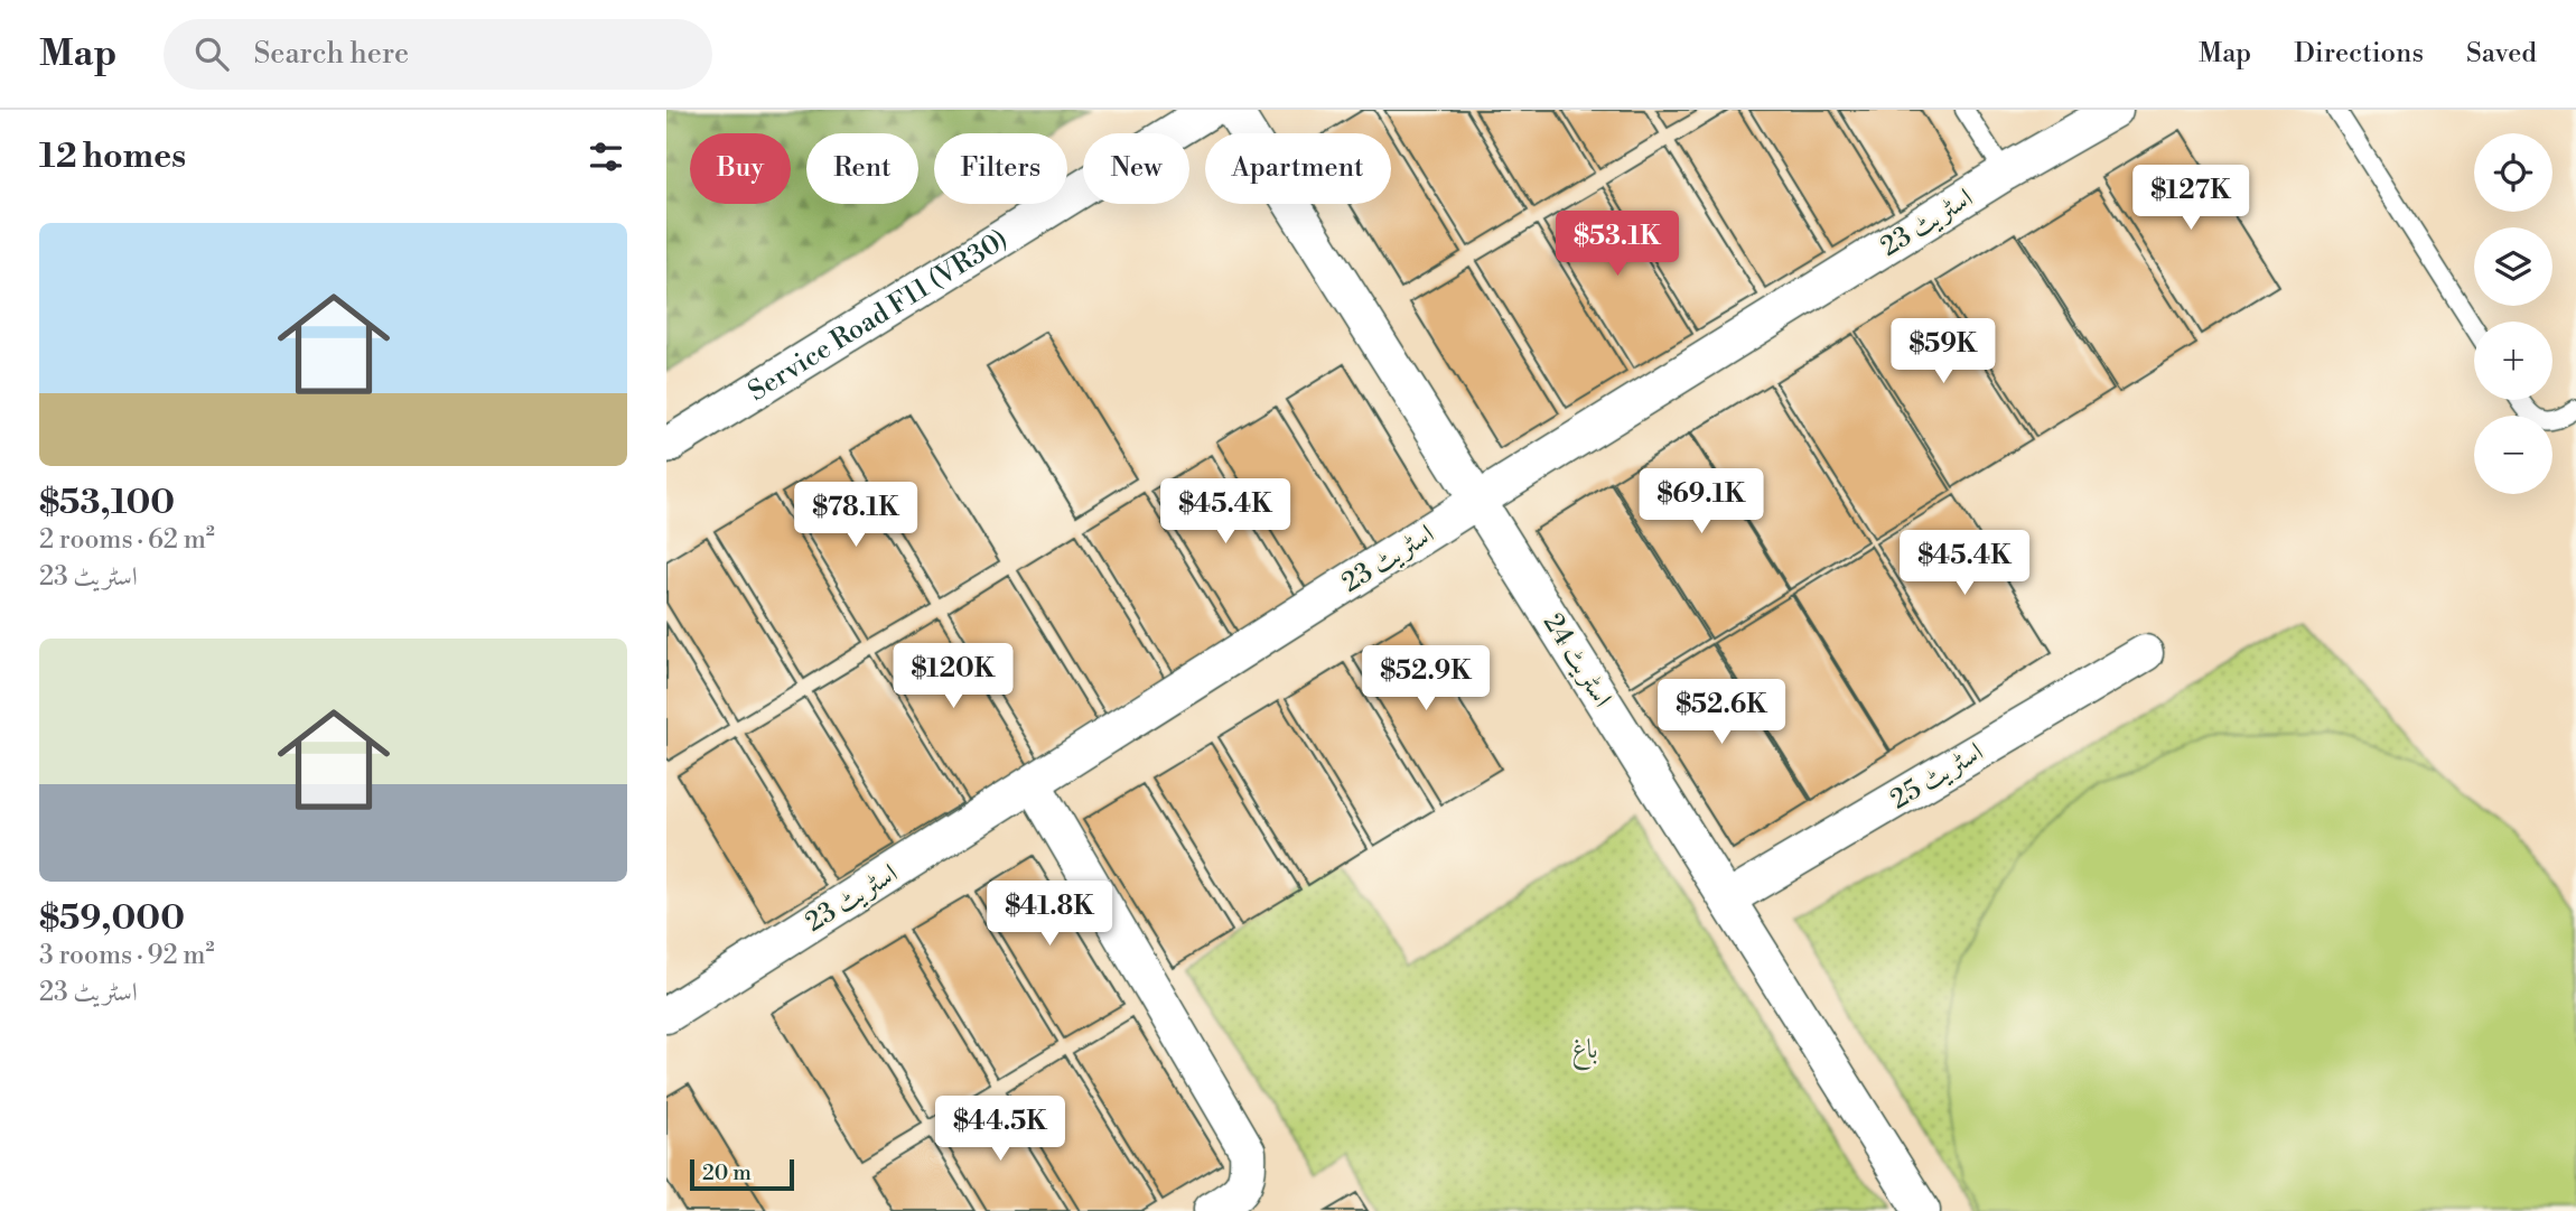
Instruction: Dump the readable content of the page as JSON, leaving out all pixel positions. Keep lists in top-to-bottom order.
{
  "streets": {
    "street": [
      "اسٹریٹ 23",
      "Service Road F11 (VR30)",
      "اسٹریٹ 24",
      "اسٹریٹ 25"
    ]
  },
  "crossings": [
    ["اسٹریٹ 23", "اسٹریٹ 24"],
    ["اسٹریٹ 24", "اسٹریٹ 25"]
  ],
  "parks": ["باغ"],
  "scale_bar": "20 m",
  "page": {
    "header": "Map",
    "search": "Search here",
    "nav": ["Map", "Directions", "Saved"],
    "heading": "12 homes",
    "map_buttons": ["+", "−"],
    "chip": [
      "Buy",
      "Rent",
      "Filters",
      "New",
      "Apartment"
    ],
    "price": [
      "$127K",
      "$53.1K",
      "$59K",
      "$69.1K",
      "$45.4K",
      "$78.1K",
      "$45.4K",
      "$120K",
      "$52.9K",
      "$52.6K",
      "$41.8K",
      "$44.5K"
    ],
    "list": [
      {
        "name": "$53,100",
        "note": "2 rooms · 62 m² · اسٹریٹ 23"
      },
      {
        "name": "$59,000",
        "note": "3 rooms · 92 m² · اسٹریٹ 23"
      }
    ],
    "scale": "20 m"
  }
}
